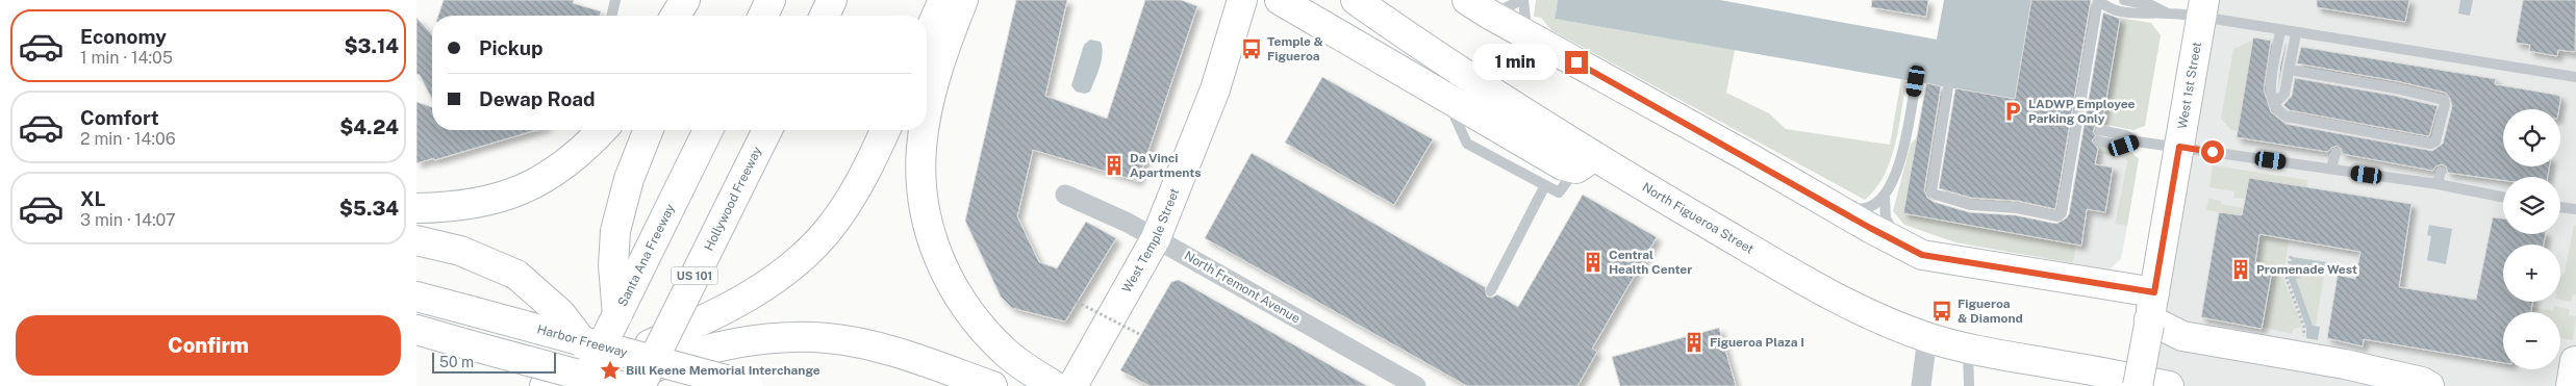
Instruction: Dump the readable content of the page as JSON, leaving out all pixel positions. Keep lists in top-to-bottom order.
{
  "streets": {
    "main road": [
      "West 1st Street",
      "Hollywood Freeway",
      "North Figueroa Street",
      "West Temple Street",
      "Santa Ana Freeway",
      "US 101",
      "Harbor Freeway"
    ],
    "street": ["North Fremont Avenue"]
  },
  "crossings": [
    ["West Temple Street", "North Fremont Avenue"]
  ],
  "places": {
    "bus stop": ["Temple & Figueroa", "Figueroa & Diamond"],
    "parking": ["LADWP Employee Parking Only"],
    "building": [
      "Da Vinci Apartments",
      "Central Health Center",
      "Promenade West",
      "Figueroa Plaza I"
    ],
    "place": ["Bill Keene Memorial Interchange"]
  },
  "scale_bar": "50 m",
  "page": {
    "list": [
      {
        "name": "Economy",
        "note": "1 min · 14:05",
        "value": "$3.14"
      },
      {
        "name": "Comfort",
        "note": "2 min · 14:06",
        "value": "$4.24"
      },
      {
        "name": "XL",
        "note": "3 min · 14:07",
        "value": "$5.34"
      }
    ],
    "banner": ["Pickup", "Dewap Road"],
    "bubble": "1 min",
    "map_buttons": ["+", "−"],
    "buttons": "Confirm",
    "scale": "50 m"
  }
}
